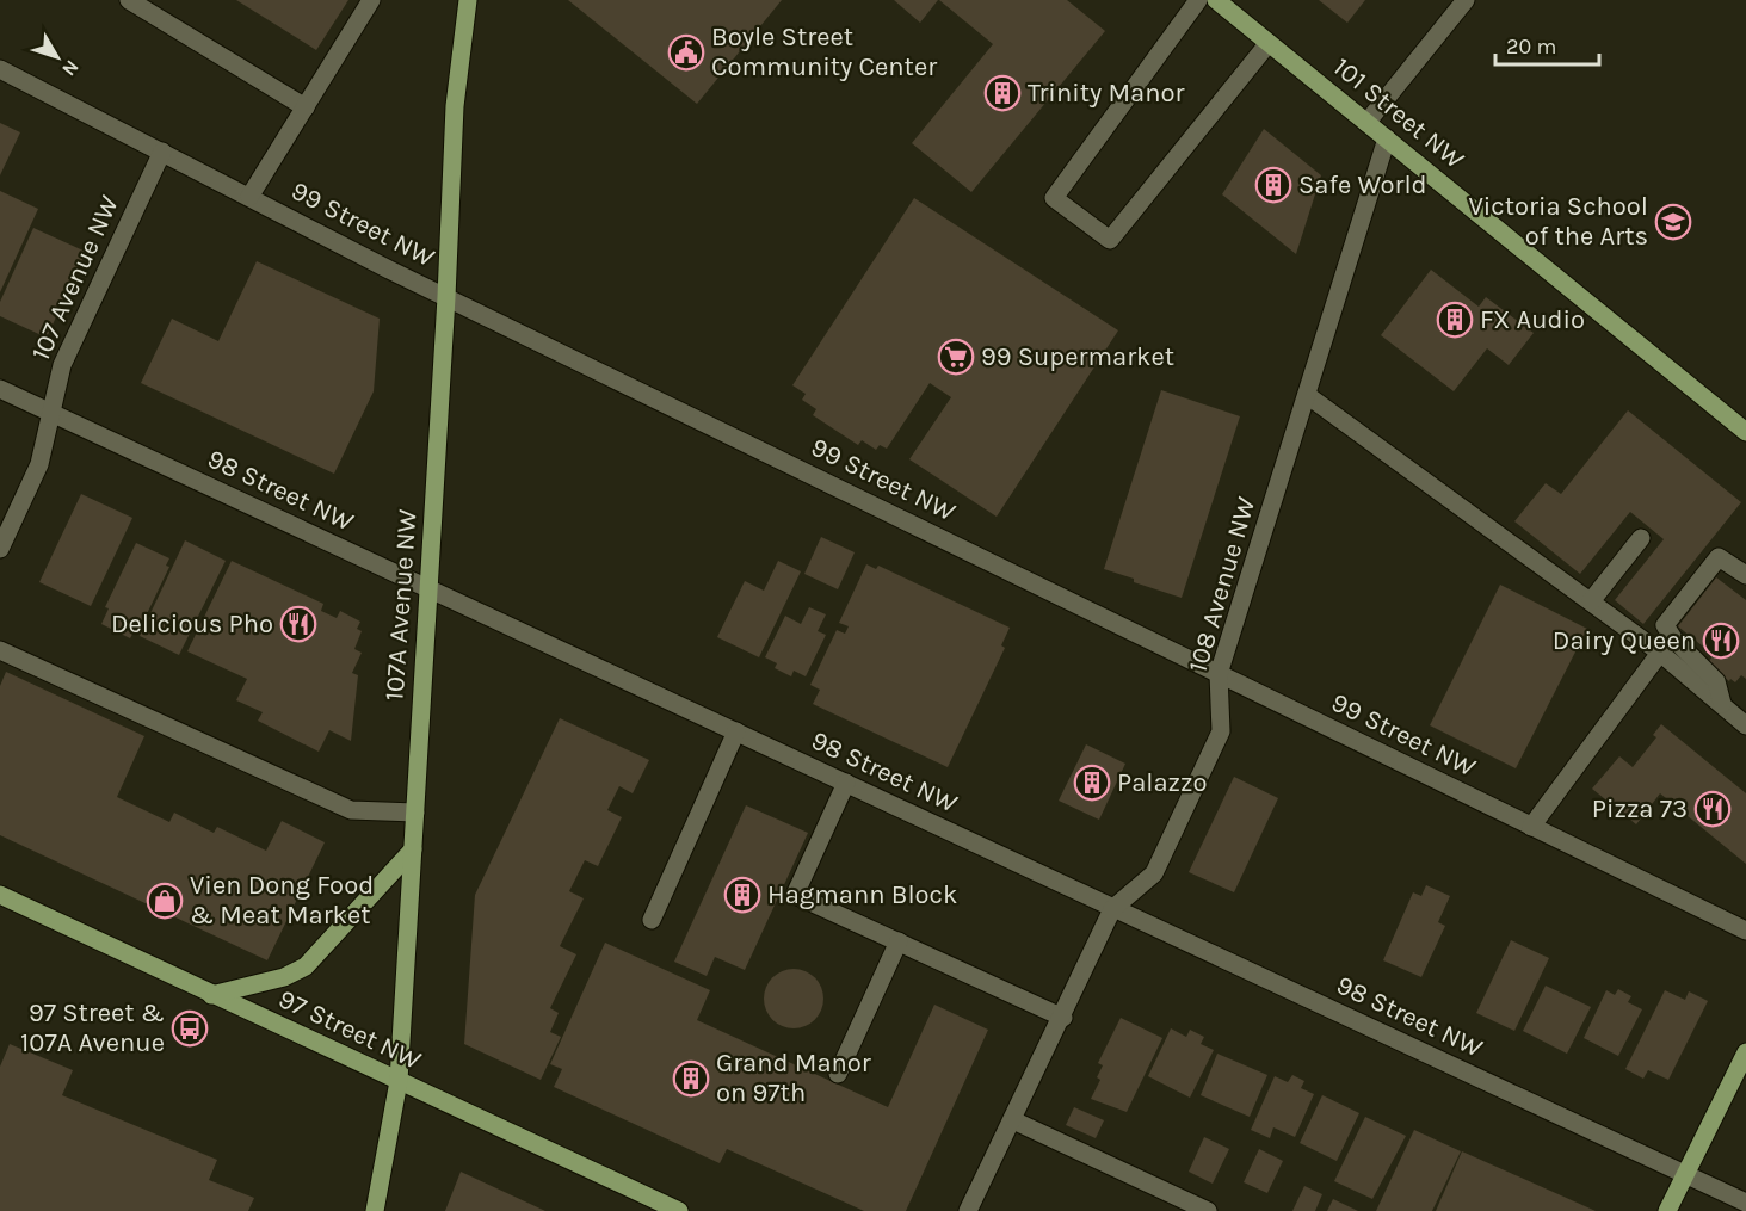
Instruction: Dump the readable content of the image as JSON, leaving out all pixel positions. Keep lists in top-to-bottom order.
{
  "streets": {
    "main road": ["101 Street NW", "107A Avenue NW", "97 Street NW"],
    "street": [
      "99 Street NW",
      "107 Avenue NW",
      "98 Street NW",
      "108 Avenue NW"
    ]
  },
  "crossings": [
    ["101 Street NW", "108 Avenue NW"],
    ["99 Street NW", "107 Avenue NW"],
    ["99 Street NW", "108 Avenue NW"],
    ["99 Street NW", "107A Avenue NW"],
    ["107 Avenue NW", "98 Street NW"],
    ["98 Street NW", "108 Avenue NW"],
    ["98 Street NW", "107A Avenue NW"],
    ["107A Avenue NW", "97 Street NW"]
  ],
  "places": {
    "public building": ["Boyle Street Community Center"],
    "building": [
      "Trinity Manor",
      "Safe World",
      "FX Audio",
      "Palazzo",
      "Hagmann Block",
      "Grand Manor on 97th"
    ],
    "school or university": ["Victoria School of the Arts"],
    "supermarket": ["99 Supermarket"],
    "restaurant": ["Delicious Pho", "Dairy Queen", "Pizza 73"],
    "shop": ["Vien Dong Food & Meat Market"],
    "bus stop": ["97 Street & 107A Avenue"]
  },
  "scale_bar": "20 m",
  "north": "bottom right"
}
